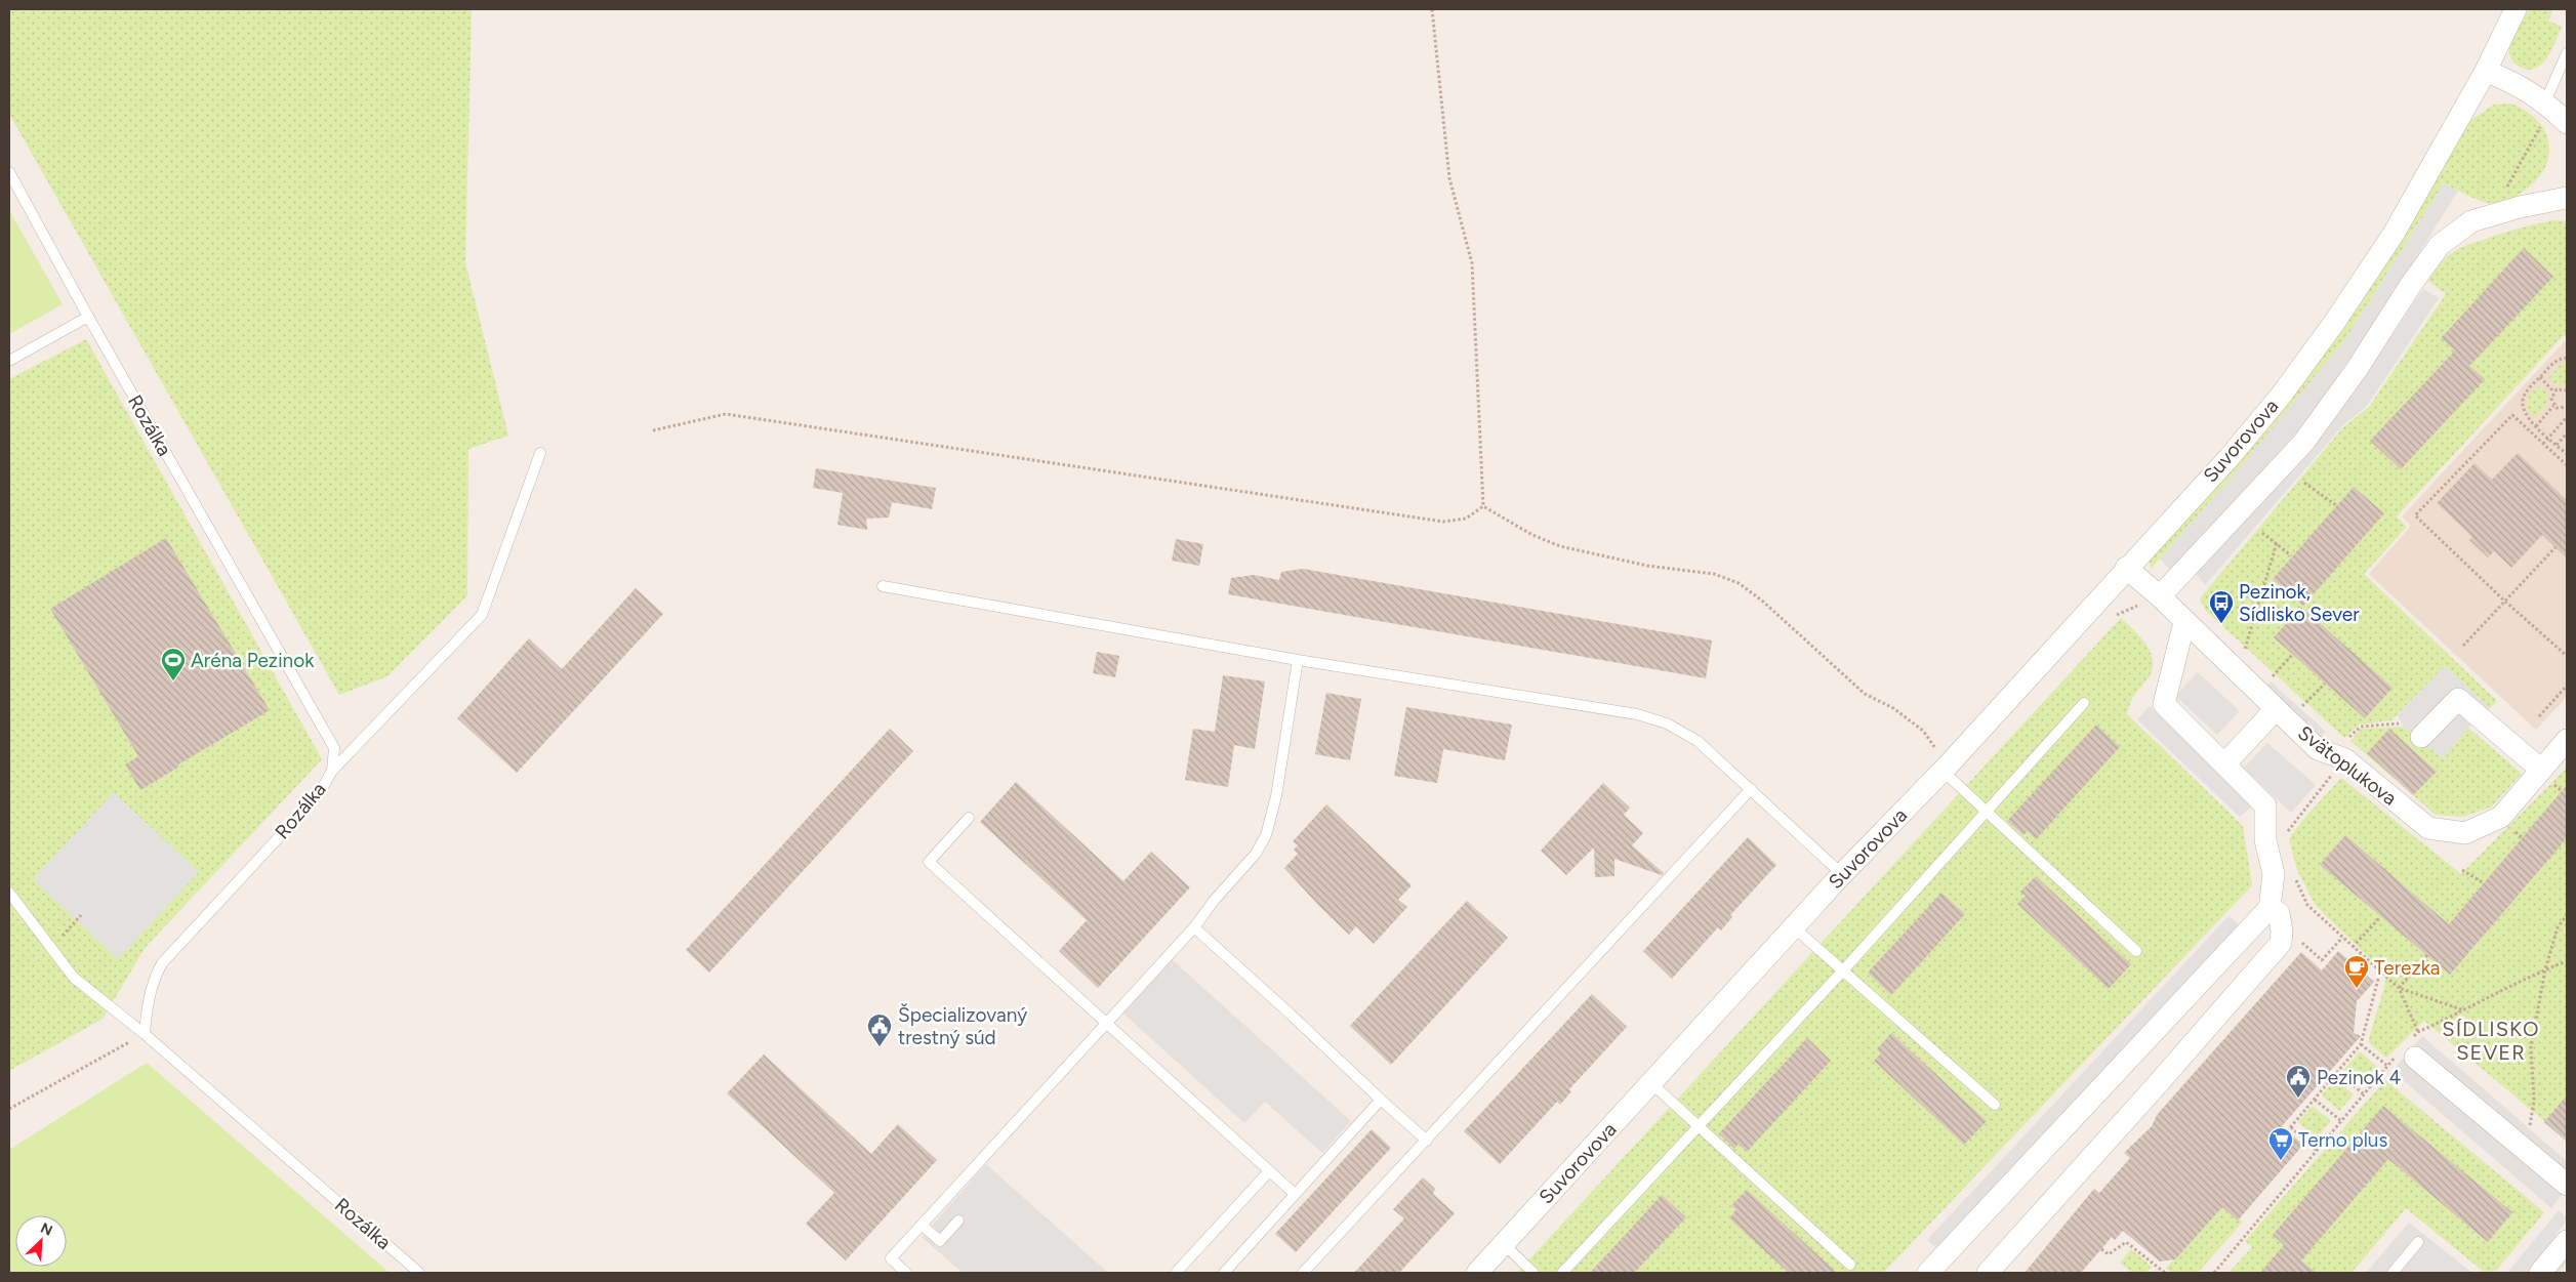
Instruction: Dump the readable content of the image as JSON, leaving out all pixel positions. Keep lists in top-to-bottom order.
{
  "streets": {
    "street": ["Suvorovova", "Svätoplukova"],
    "lane": ["Rozálka"]
  },
  "crossings": [
    ["Suvorovova", "Svätoplukova"]
  ],
  "districts": ["SÍDLISKO SEVER"],
  "places": {
    "bus stop": ["Pezinok, Sídlisko Sever"],
    "sports": ["Aréna Pezinok"],
    "cafe": ["Terezka"],
    "public building": ["Špecializovaný trestný súd", "Pezinok 4"],
    "supermarket": ["Terno plus"]
  },
  "north": "top right"
}
